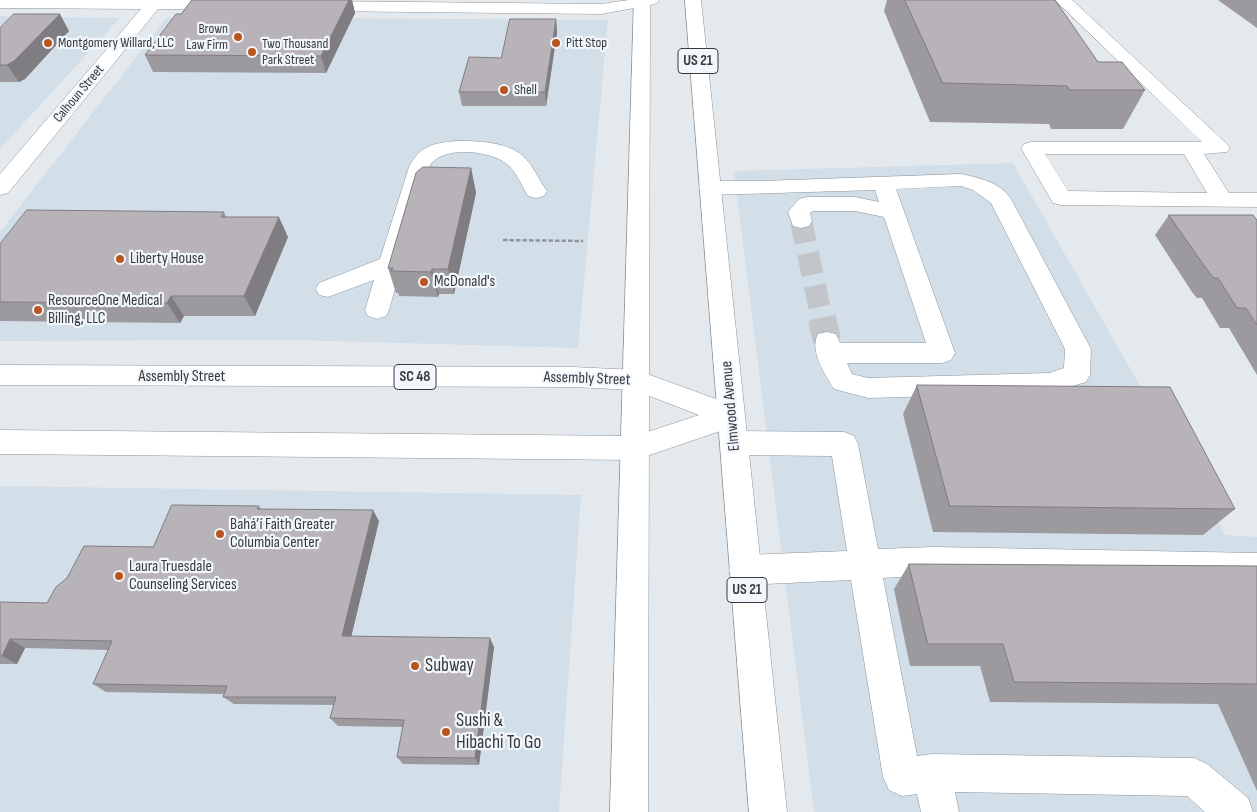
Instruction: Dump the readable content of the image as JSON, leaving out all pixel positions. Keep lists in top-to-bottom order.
{
  "streets": {
    "main road": [
      "US 21",
      "Calhoun Street",
      "Assembly Street",
      "SC 48",
      "Elmwood Avenue"
    ]
  },
  "crossings": [
    ["Assembly Street", "Elmwood Avenue"]
  ],
  "places": [
    "Brown Law Firm",
    "Montgomery Willard, LLC",
    "Pitt Stop",
    "Two Thousand Park Street",
    "Shell",
    "Liberty House",
    "McDonald's",
    "ResourceOne Medical Billing, LLC",
    "Bahá’í Faith Greater Columbia Center",
    "Laura Truesdale Counseling Services",
    "Subway",
    "Sushi & Hibachi To Go"
  ]
}
